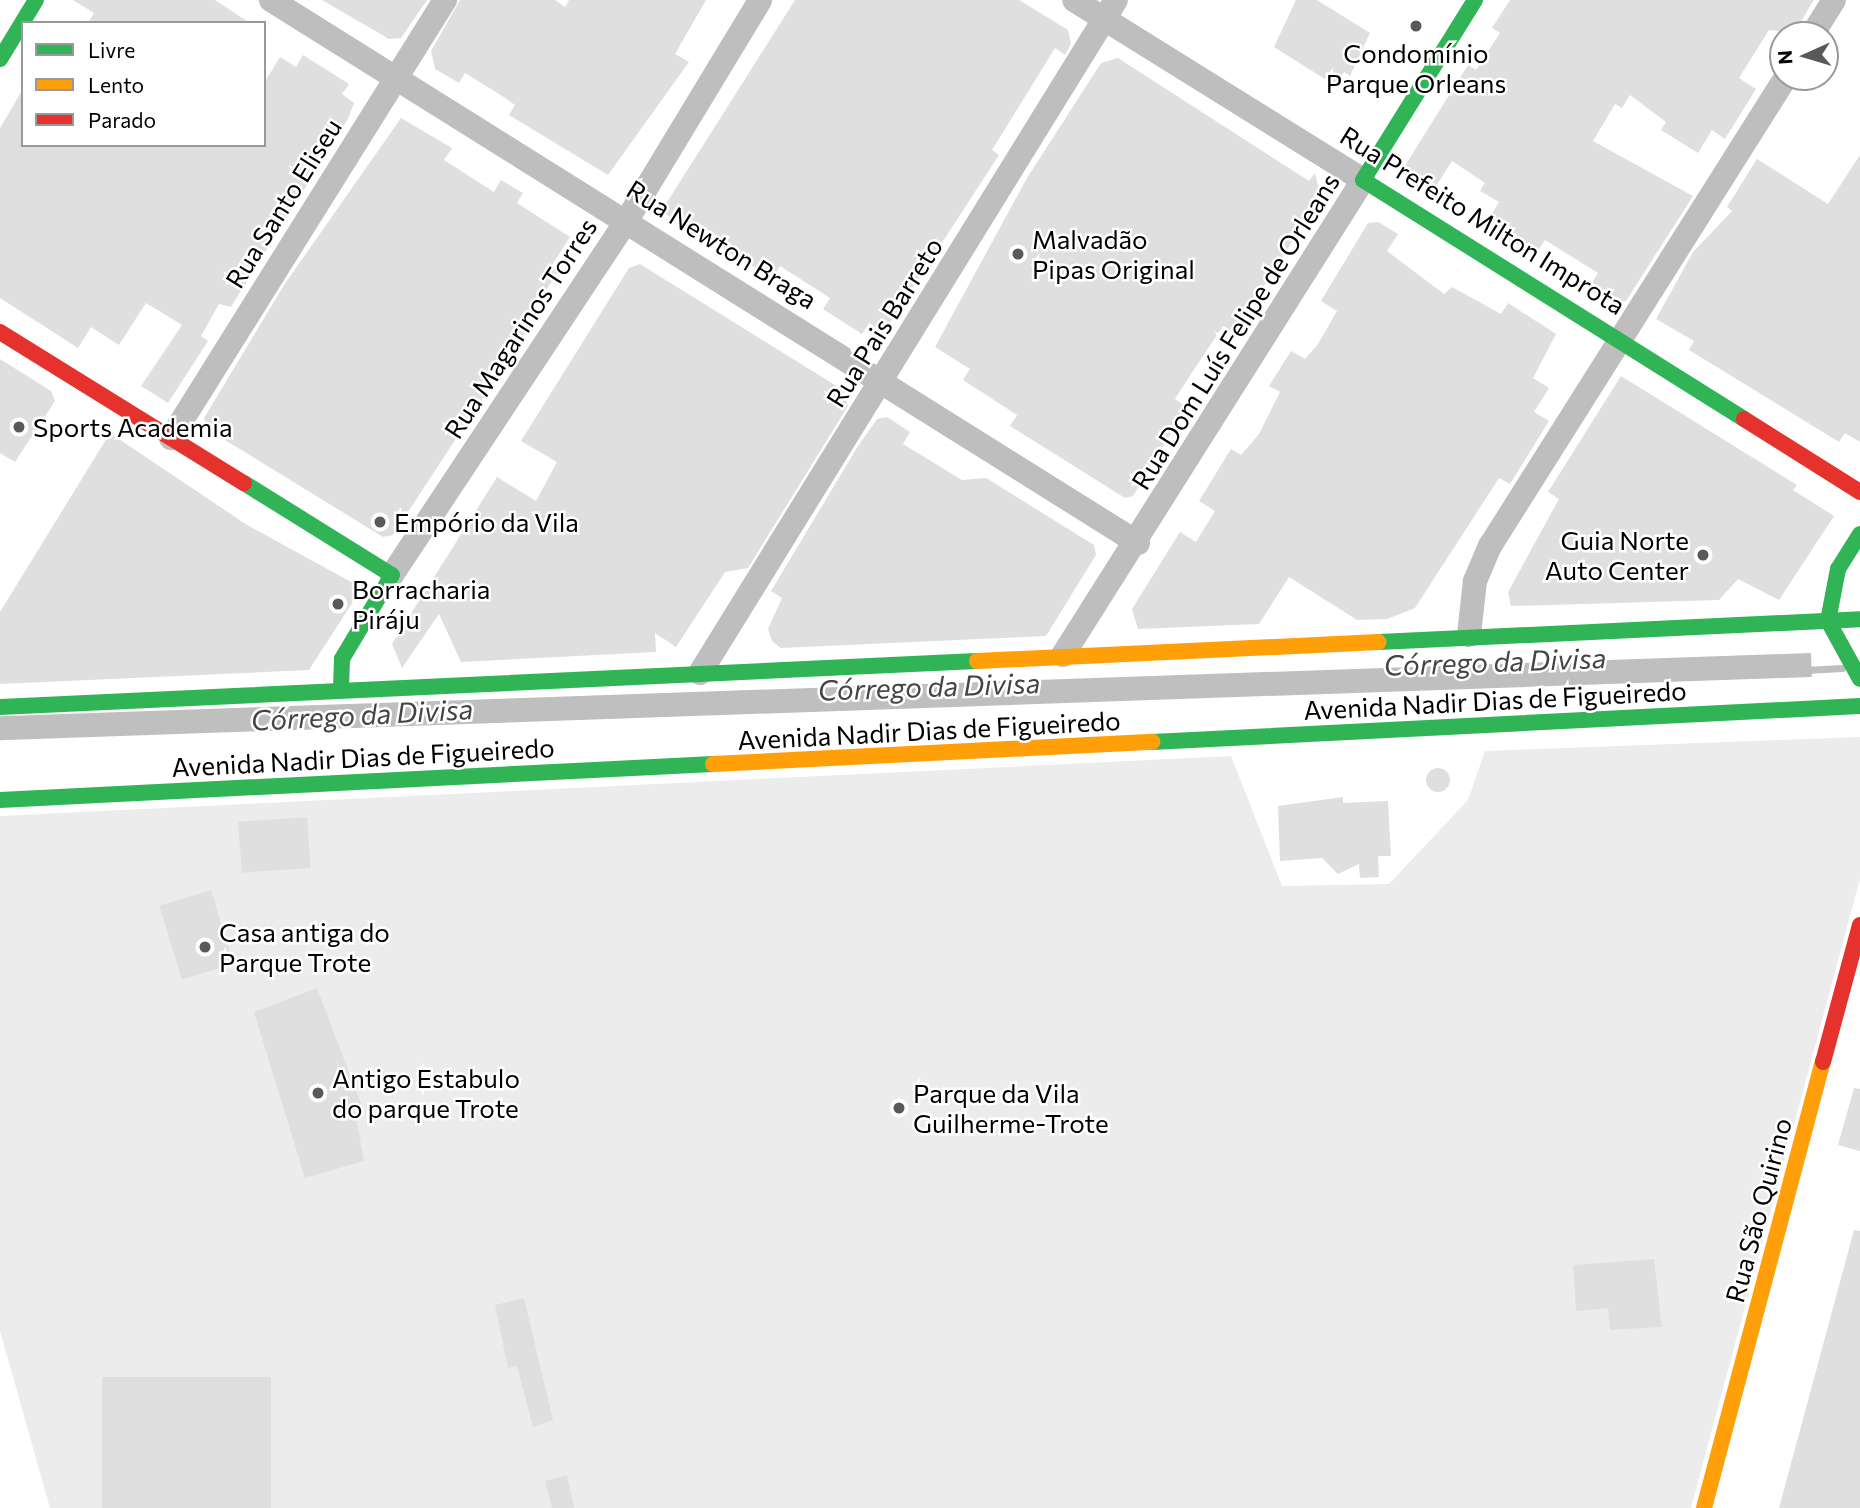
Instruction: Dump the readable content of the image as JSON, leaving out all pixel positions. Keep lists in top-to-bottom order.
{
  "streets": {
    "main road": [
      "Rua Prefeito Milton Improta",
      "Rua Magarinos Torres",
      "Rua Dom Luís Felipe de Orleans",
      "Avenida Nadir Dias de Figueiredo",
      "Rua São Quirino"
    ],
    "street": ["Rua Santo Eliseu", "Rua Newton Braga", "Rua Pais Barreto"]
  },
  "crossings": [
    ["Rua Santo Eliseu", "Rua Newton Braga"],
    ["Rua Prefeito Milton Improta", "Rua Pais Barreto"],
    ["Rua Prefeito Milton Improta", "Rua Dom Luís Felipe de Orleans"],
    ["Rua Newton Braga", "Rua Pais Barreto"],
    ["Rua Newton Braga", "Rua Magarinos Torres"],
    ["Rua Newton Braga", "Rua Dom Luís Felipe de Orleans"]
  ],
  "water": ["Córrego da Divisa"],
  "places": [
    "Condomínio Parque Orleans",
    "Malvadão Pipas Original",
    "Sports Academia",
    "Empório da Vila",
    "Guia Norte Auto Center",
    "Borracharia Piráju",
    "Casa antiga do Parque Trote",
    "Antigo Estabulo do parque Trote",
    "Parque da Vila Guilherme-Trote"
  ],
  "legend": ["Livre", "Lento", "Parado"],
  "north": "left"
}
